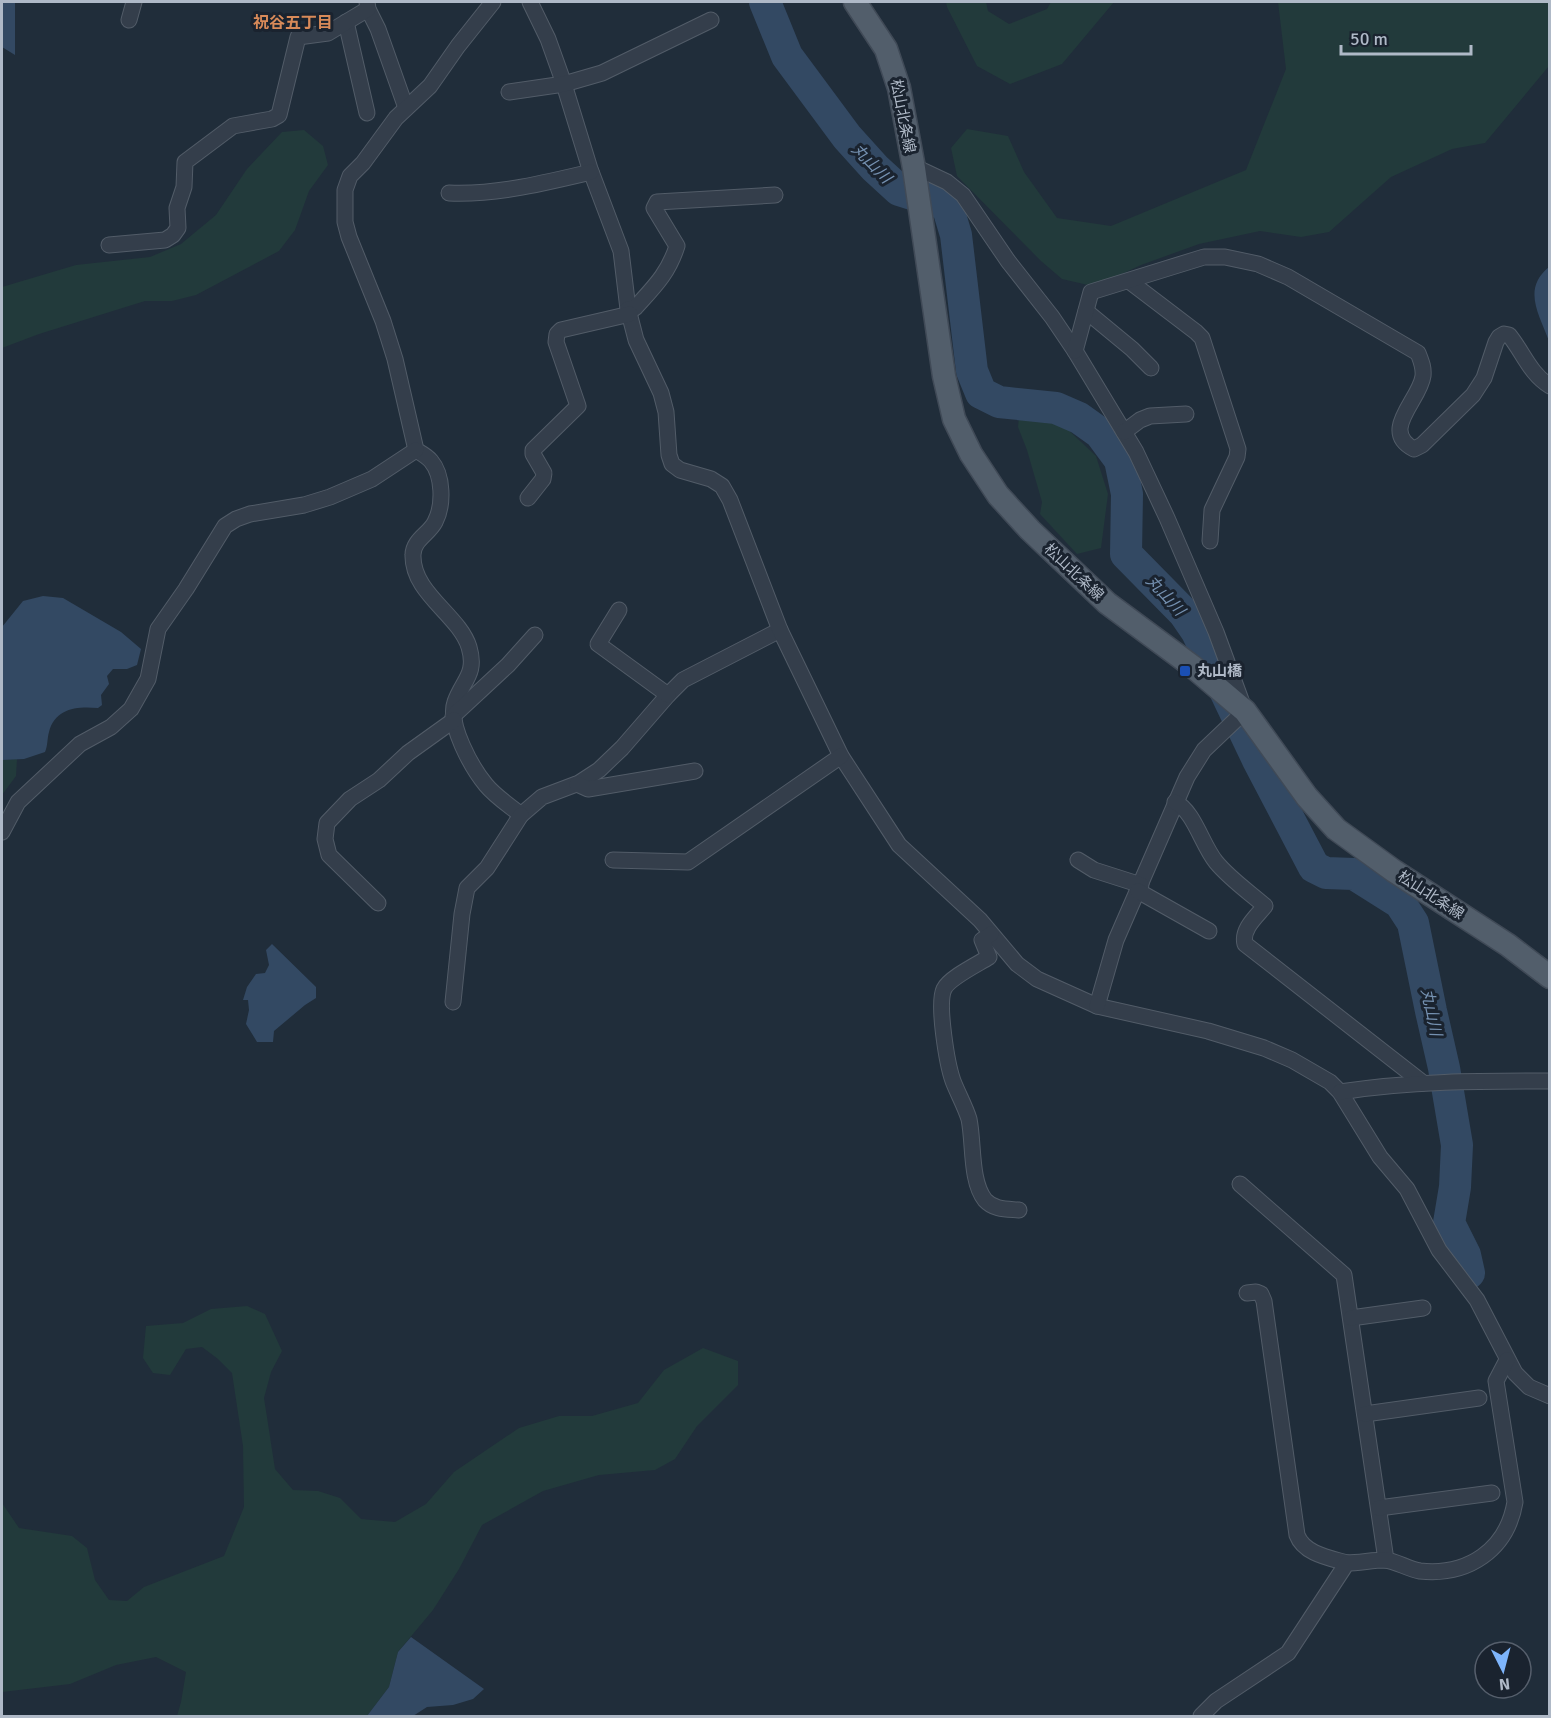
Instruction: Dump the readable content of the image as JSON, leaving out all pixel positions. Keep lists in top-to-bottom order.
{
  "streets": {
    "main road": ["松山北条線"]
  },
  "districts": ["祝谷五丁目"],
  "water": ["丸山川"],
  "places": {
    "transit": ["丸山橋"]
  },
  "scale_bar": "50 m",
  "north": "bottom"
}
